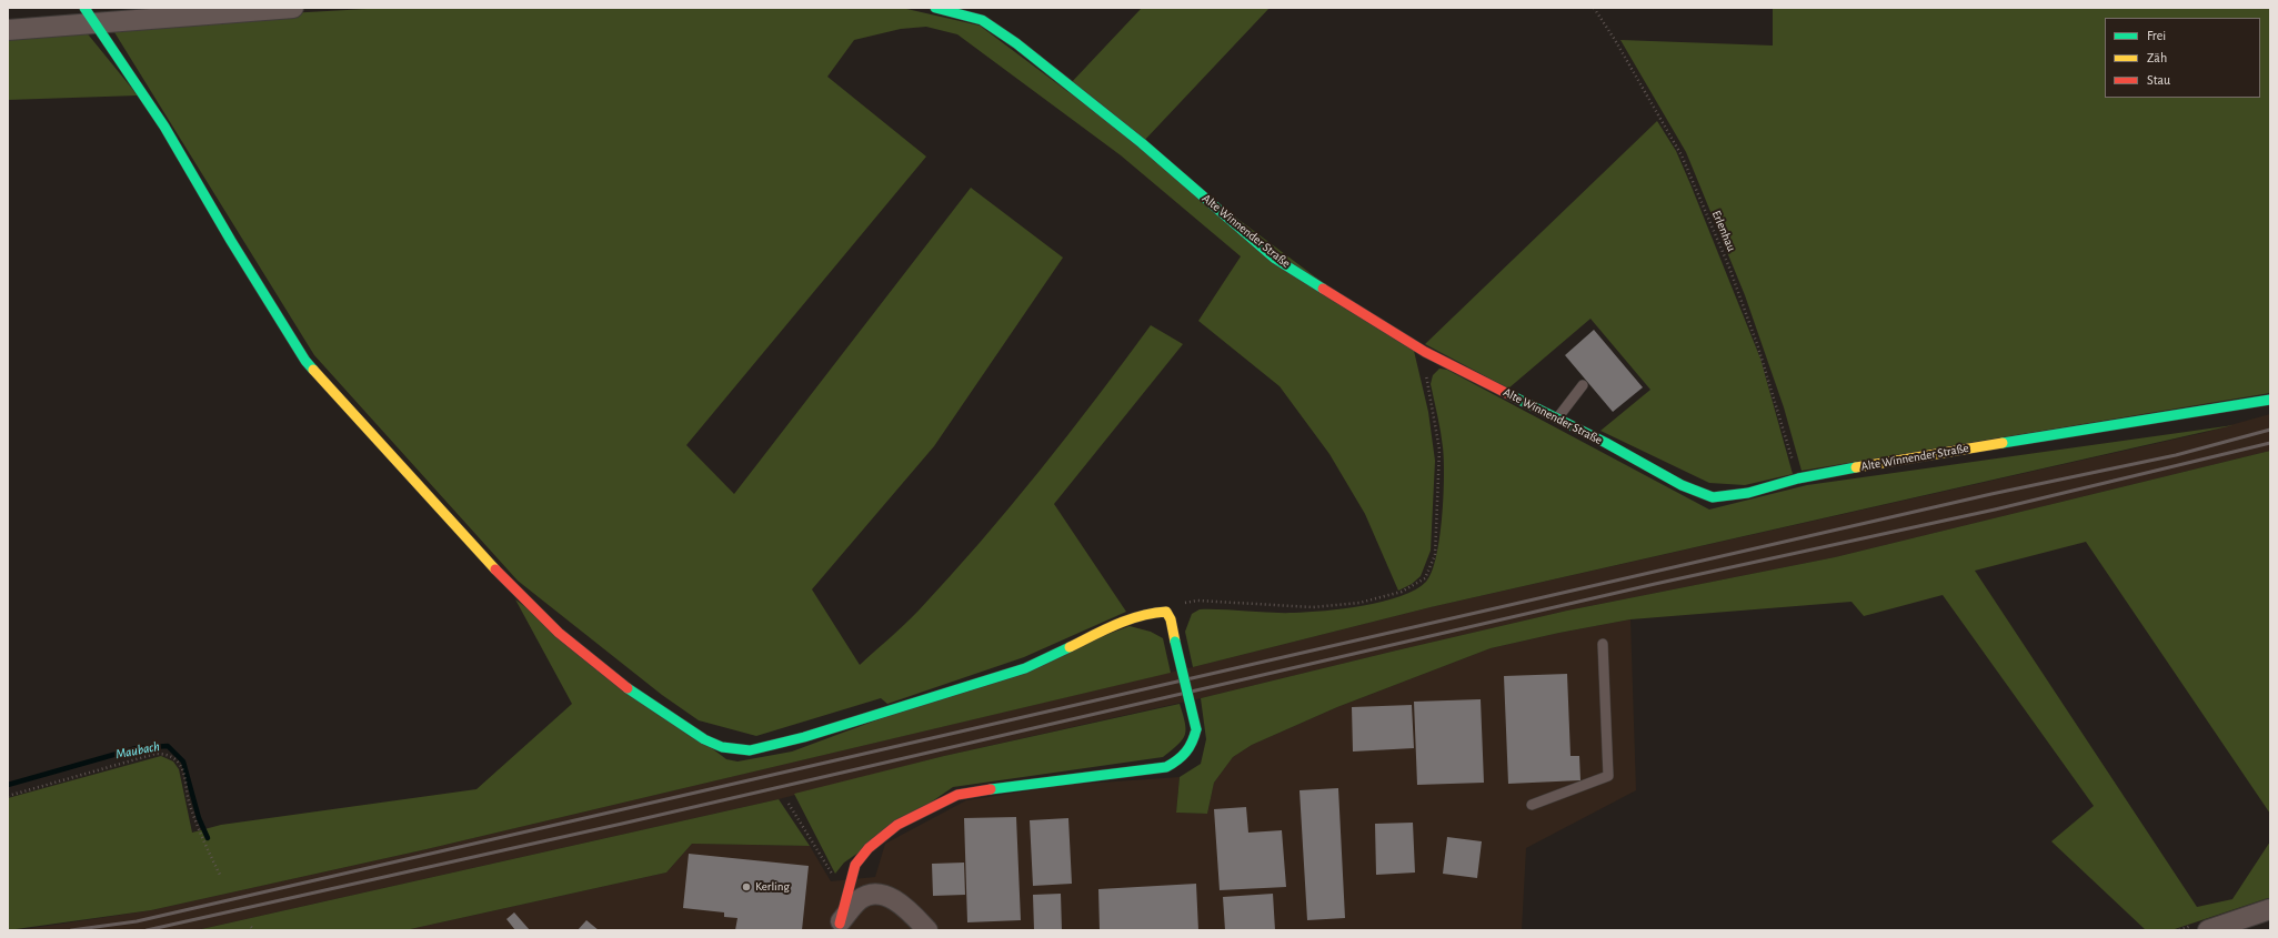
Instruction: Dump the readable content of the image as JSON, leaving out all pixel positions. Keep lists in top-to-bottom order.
{
  "streets": {
    "street": ["Alte Winnender Straße"],
    "path": ["Erlenhau"]
  },
  "crossings": [
    ["Alte Winnender Straße", "Erlenhau"]
  ],
  "water": ["Maubach"],
  "places": ["Kerling"],
  "legend": ["Frei", "Zäh", "Stau"]
}
